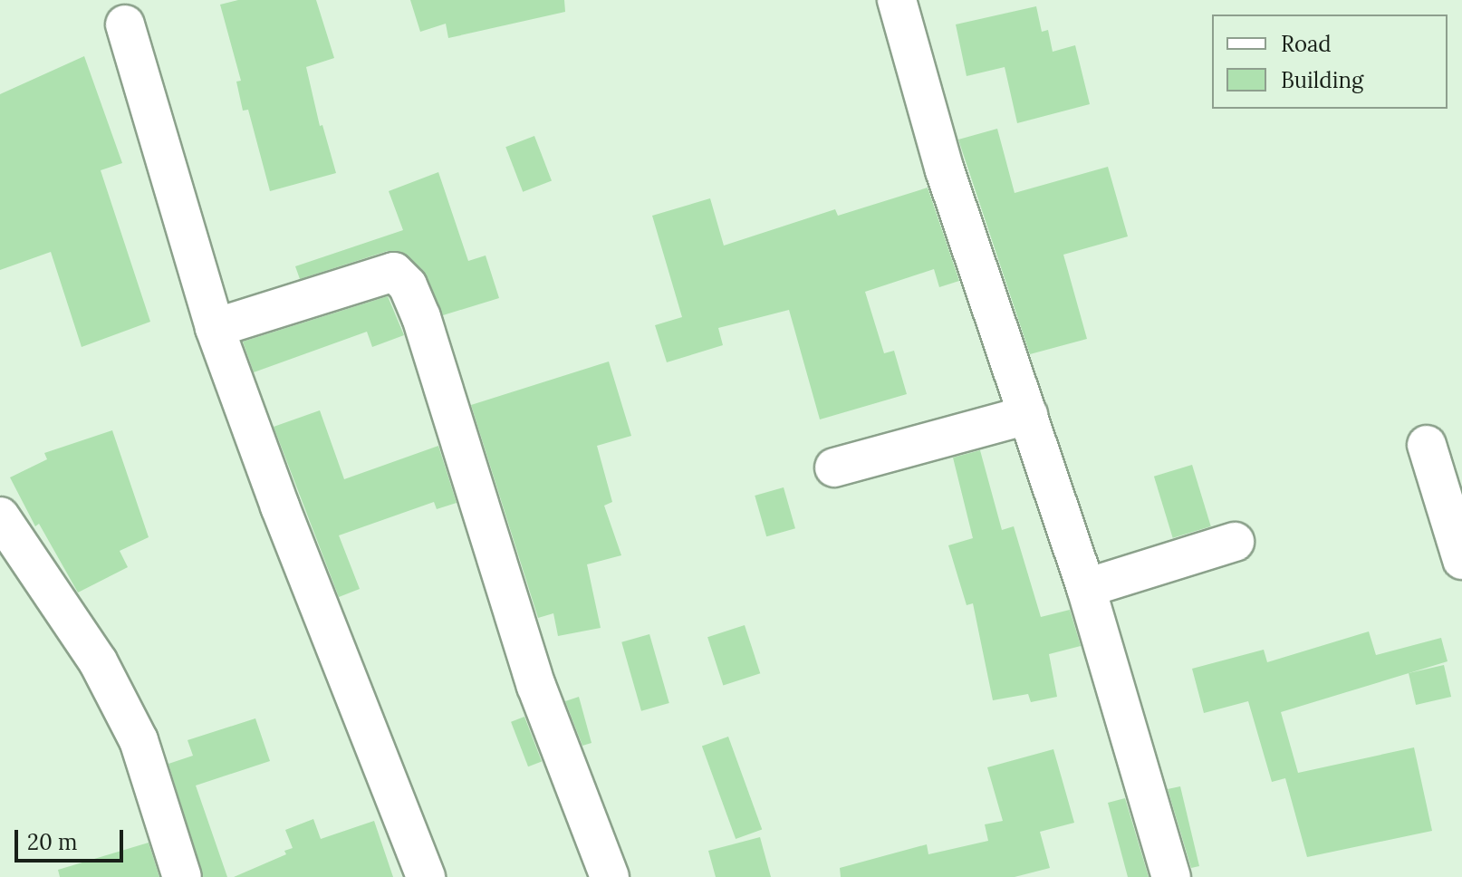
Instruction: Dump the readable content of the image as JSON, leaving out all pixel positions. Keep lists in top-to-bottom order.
{
  "legend": ["Road", "Building"],
  "scale_bar": "20 m"
}
